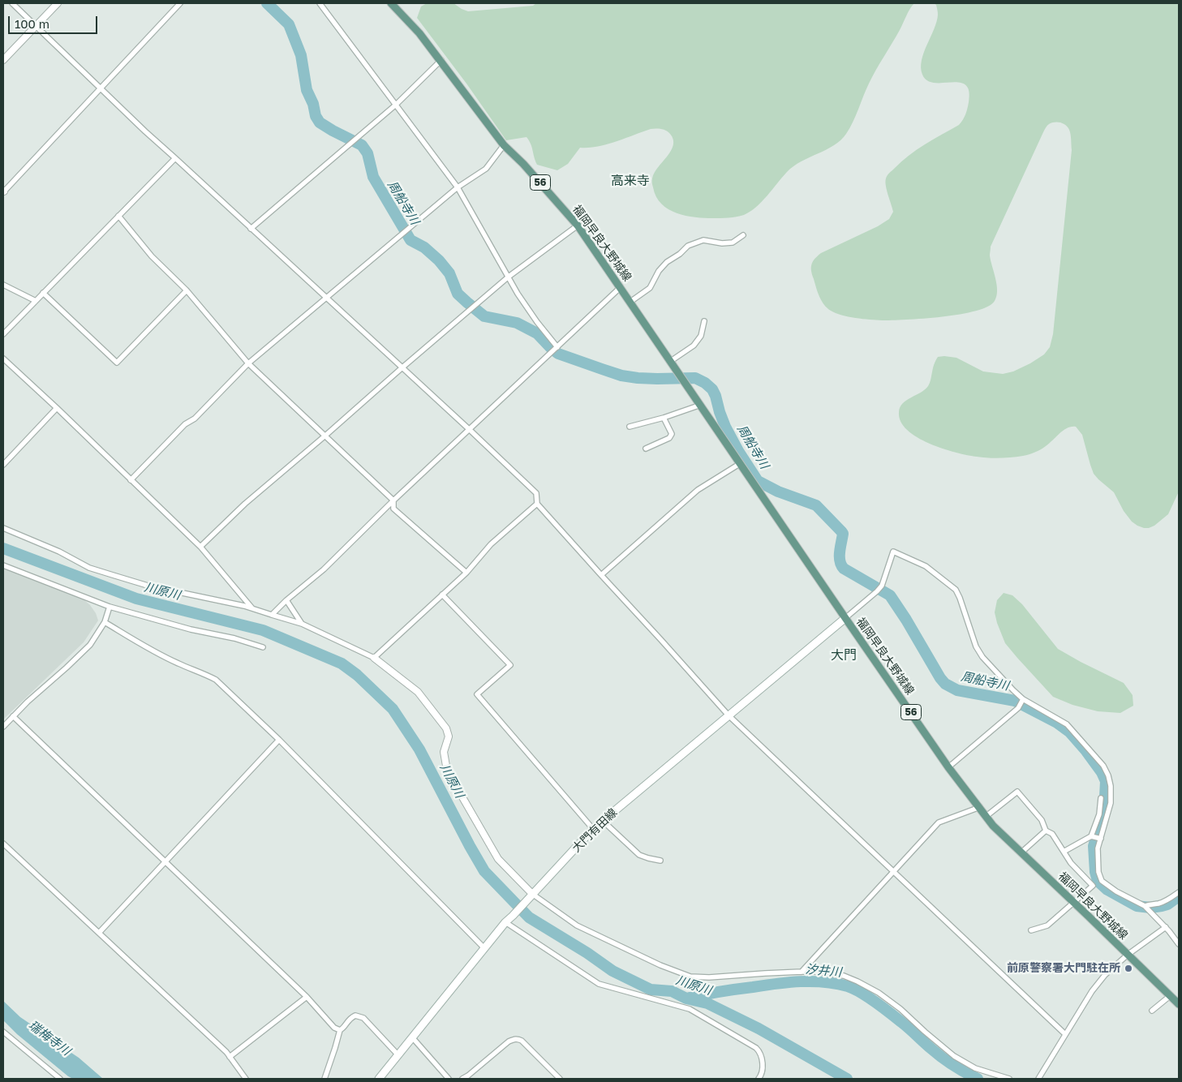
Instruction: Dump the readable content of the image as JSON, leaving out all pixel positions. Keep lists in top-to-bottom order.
{
  "streets": {
    "main road": ["56", "福岡早良大野城線", "大門有田線"]
  },
  "crossings": [
    ["福岡早良大野城線", "大門有田線"]
  ],
  "districts": ["高来寺", "大門"],
  "water": [
    "周船寺川",
    "川原川",
    "汐井川",
    "瑞梅寺川"
  ],
  "places": ["前原警察署大門駐在所"],
  "scale_bar": "100 m"
}
